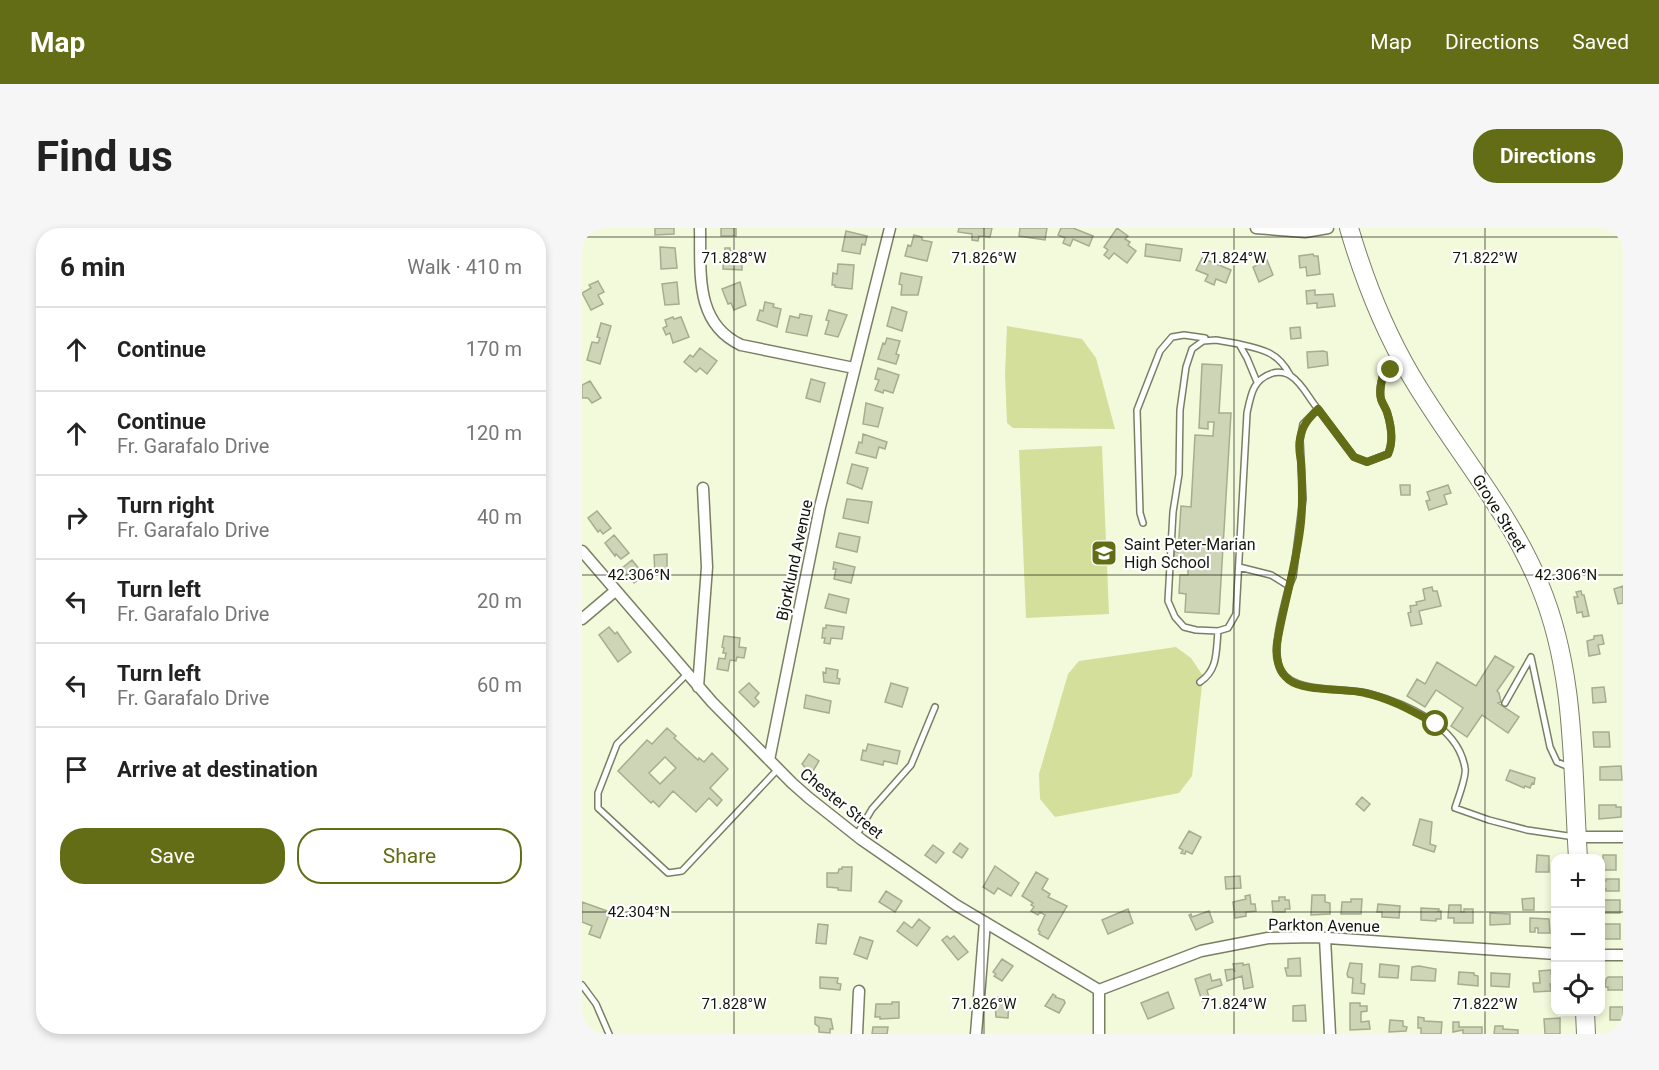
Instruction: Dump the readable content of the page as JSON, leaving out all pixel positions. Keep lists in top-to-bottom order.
{
  "streets": {
    "main road": ["Grove Street"],
    "street": ["Bjorklund Avenue", "Chester Street", "Parkton Avenue"]
  },
  "crossings": [
    ["Bjorklund Avenue", "Chester Street"],
    ["Chester Street", "Parkton Avenue"]
  ],
  "places": {
    "school or university": ["Saint Peter-Marian High School"]
  },
  "page": {
    "header": "Map",
    "nav": ["Map", "Directions", "Saved"],
    "buttons": [
      "Directions",
      ["Save", "Share"]
    ],
    "title": "Find us",
    "heading": ["6 min", "Walk · 410 m"],
    "list": [
      ["Continue", "170 m"],
      ["Continue", "Fr. Garafalo Drive", "120 m"],
      ["Turn right", "Fr. Garafalo Drive", "40 m"],
      ["Turn left", "Fr. Garafalo Drive", "20 m"],
      ["Turn left", "Fr. Garafalo Drive", "60 m"],
      "Arrive at destination"
    ],
    "map_buttons": ["+", "−"]
  },
  "coordinates": [
    "71.828°W",
    "71.826°W",
    "71.824°W",
    "71.822°W",
    "42.306°N",
    "42.304°N"
  ]
}
